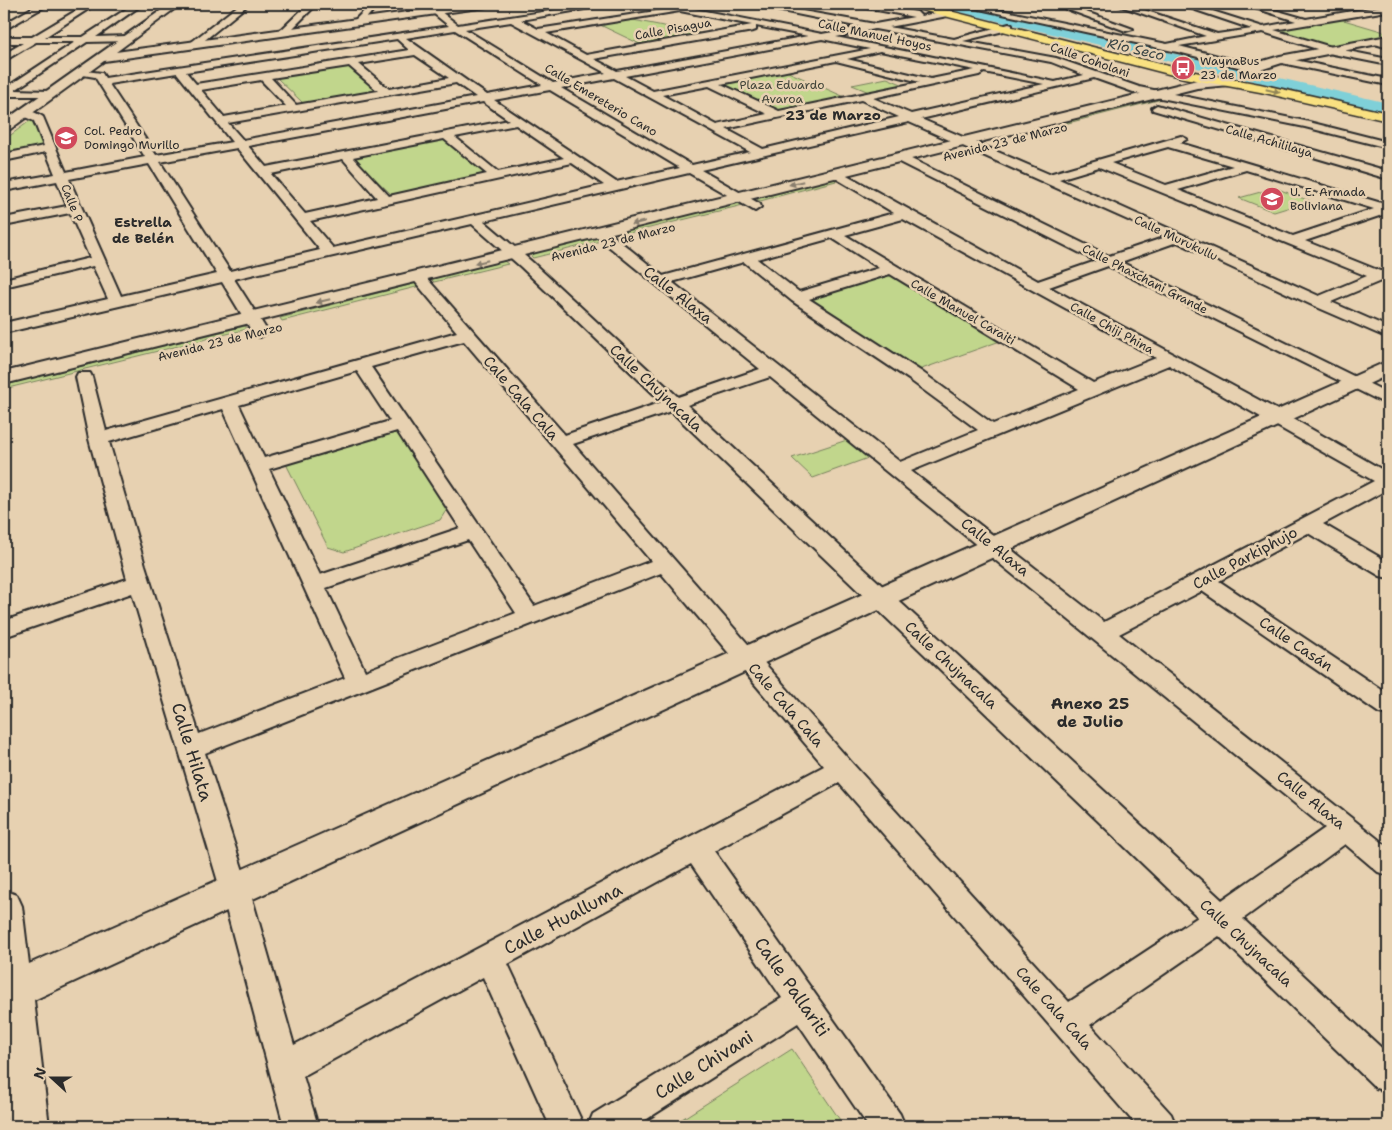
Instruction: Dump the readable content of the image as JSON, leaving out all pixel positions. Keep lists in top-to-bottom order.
{
  "streets": {
    "street": [
      "Calle Pisagua",
      "Calle Manuel Hoyos",
      "Calle Coholani",
      "Calle Emereterio Cano",
      "Calle Achililaya",
      "Avenida 23 de Marzo",
      "Calle P",
      "Calle Murukullu",
      "Calle Phaxchani Grande",
      "Calle Alaxa",
      "Calle Manuel Caraiti",
      "Calle Chiji Phina",
      "Calle Chujnacala",
      "Cale Cala Cala",
      "Calle Parkiphujo",
      "Calle Casán",
      "Calle Hilata",
      "Calle Hualluma",
      "Calle Pallariti",
      "Calle Chivani"
    ]
  },
  "crossings": [
    ["Calle Pisagua", "Calle Manuel Hoyos"],
    ["Calle Coholani", "Calle Achililaya"],
    ["Calle Coholani", "Avenida 23 de Marzo"],
    ["Calle Emereterio Cano", "Avenida 23 de Marzo"],
    ["Calle Achililaya", "Avenida 23 de Marzo"],
    ["Avenida 23 de Marzo", "Calle Murukullu"],
    ["Avenida 23 de Marzo", "Calle Phaxchani Grande"],
    ["Avenida 23 de Marzo", "Calle Alaxa"],
    ["Avenida 23 de Marzo", "Calle Chiji Phina"],
    ["Avenida 23 de Marzo", "Calle Chujnacala"],
    ["Avenida 23 de Marzo", "Cale Cala Cala"],
    ["Calle Alaxa", "Calle Parkiphujo"],
    ["Calle Chiji Phina", "Calle Parkiphujo"],
    ["Cale Cala Cala", "Calle Hualluma"],
    ["Calle Parkiphujo", "Calle Casán"],
    ["Calle Hilata", "Calle Hualluma"],
    ["Calle Hualluma", "Calle Pallariti"],
    ["Calle Pallariti", "Calle Chivani"]
  ],
  "districts": ["23 de Marzo", "Estrella de Belén", "Anexo 25 de Julio"],
  "water": ["Río Seco"],
  "parks": ["Plaza Eduardo Avaroa"],
  "places": {
    "bus stop": ["WaynaBus 23 de Marzo"],
    "school or university": ["Col. Pedro Domingo Murillo", "U. E. Armada Boliviana"]
  },
  "north": "left"
}
